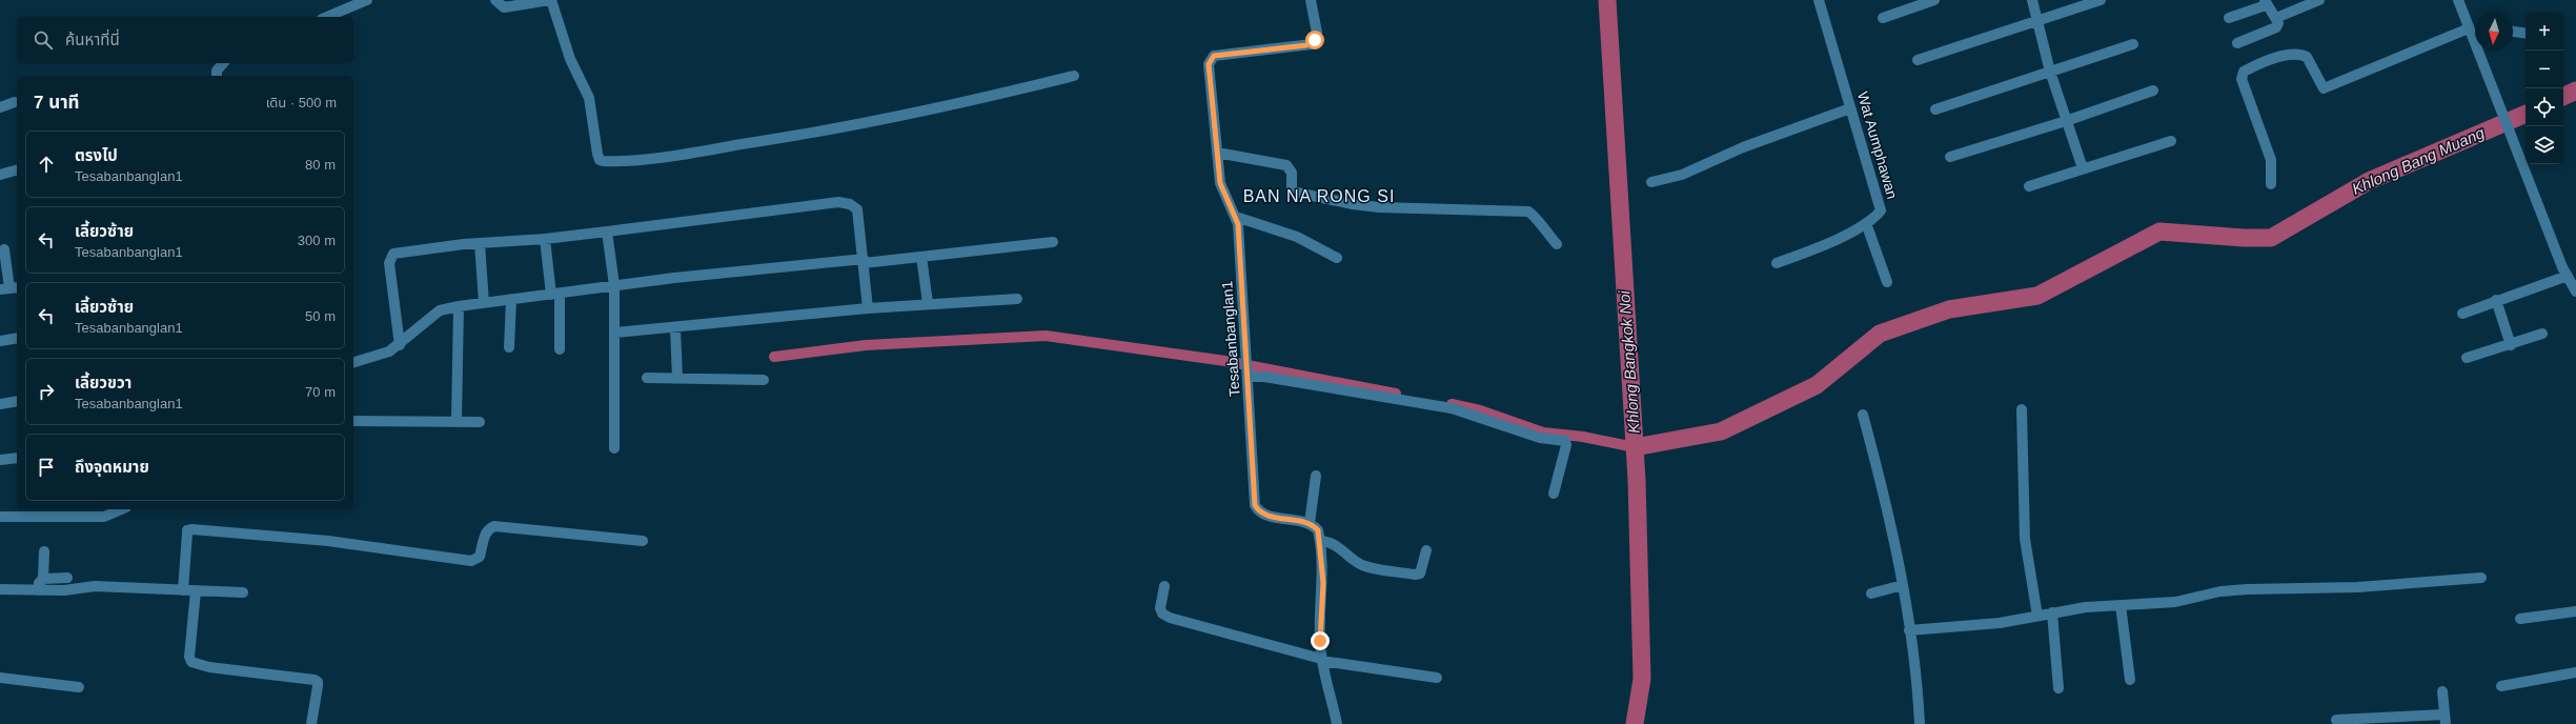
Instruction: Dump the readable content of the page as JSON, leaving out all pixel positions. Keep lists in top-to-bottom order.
{
  "streets": {
    "street": ["Wat Aumphawan", "Tesabanbanglan1"]
  },
  "districts": ["BAN NA RONG SI"],
  "water": ["Khlong Bang Muang", "Khlong Bangkok Noi"],
  "north": "bottom",
  "page": {
    "map_buttons": ["+", "−"],
    "search": "ค้นหาที่นี่",
    "heading": ["7 นาที", "เดิน · 500 m"],
    "list": [
      ["ตรงไป", "Tesabanbanglan1", "80 m"],
      ["เลี้ยวซ้าย", "Tesabanbanglan1", "300 m"],
      ["เลี้ยวซ้าย", "Tesabanbanglan1", "50 m"],
      ["เลี้ยวขวา", "Tesabanbanglan1", "70 m"],
      "ถึงจุดหมาย"
    ]
  }
}
